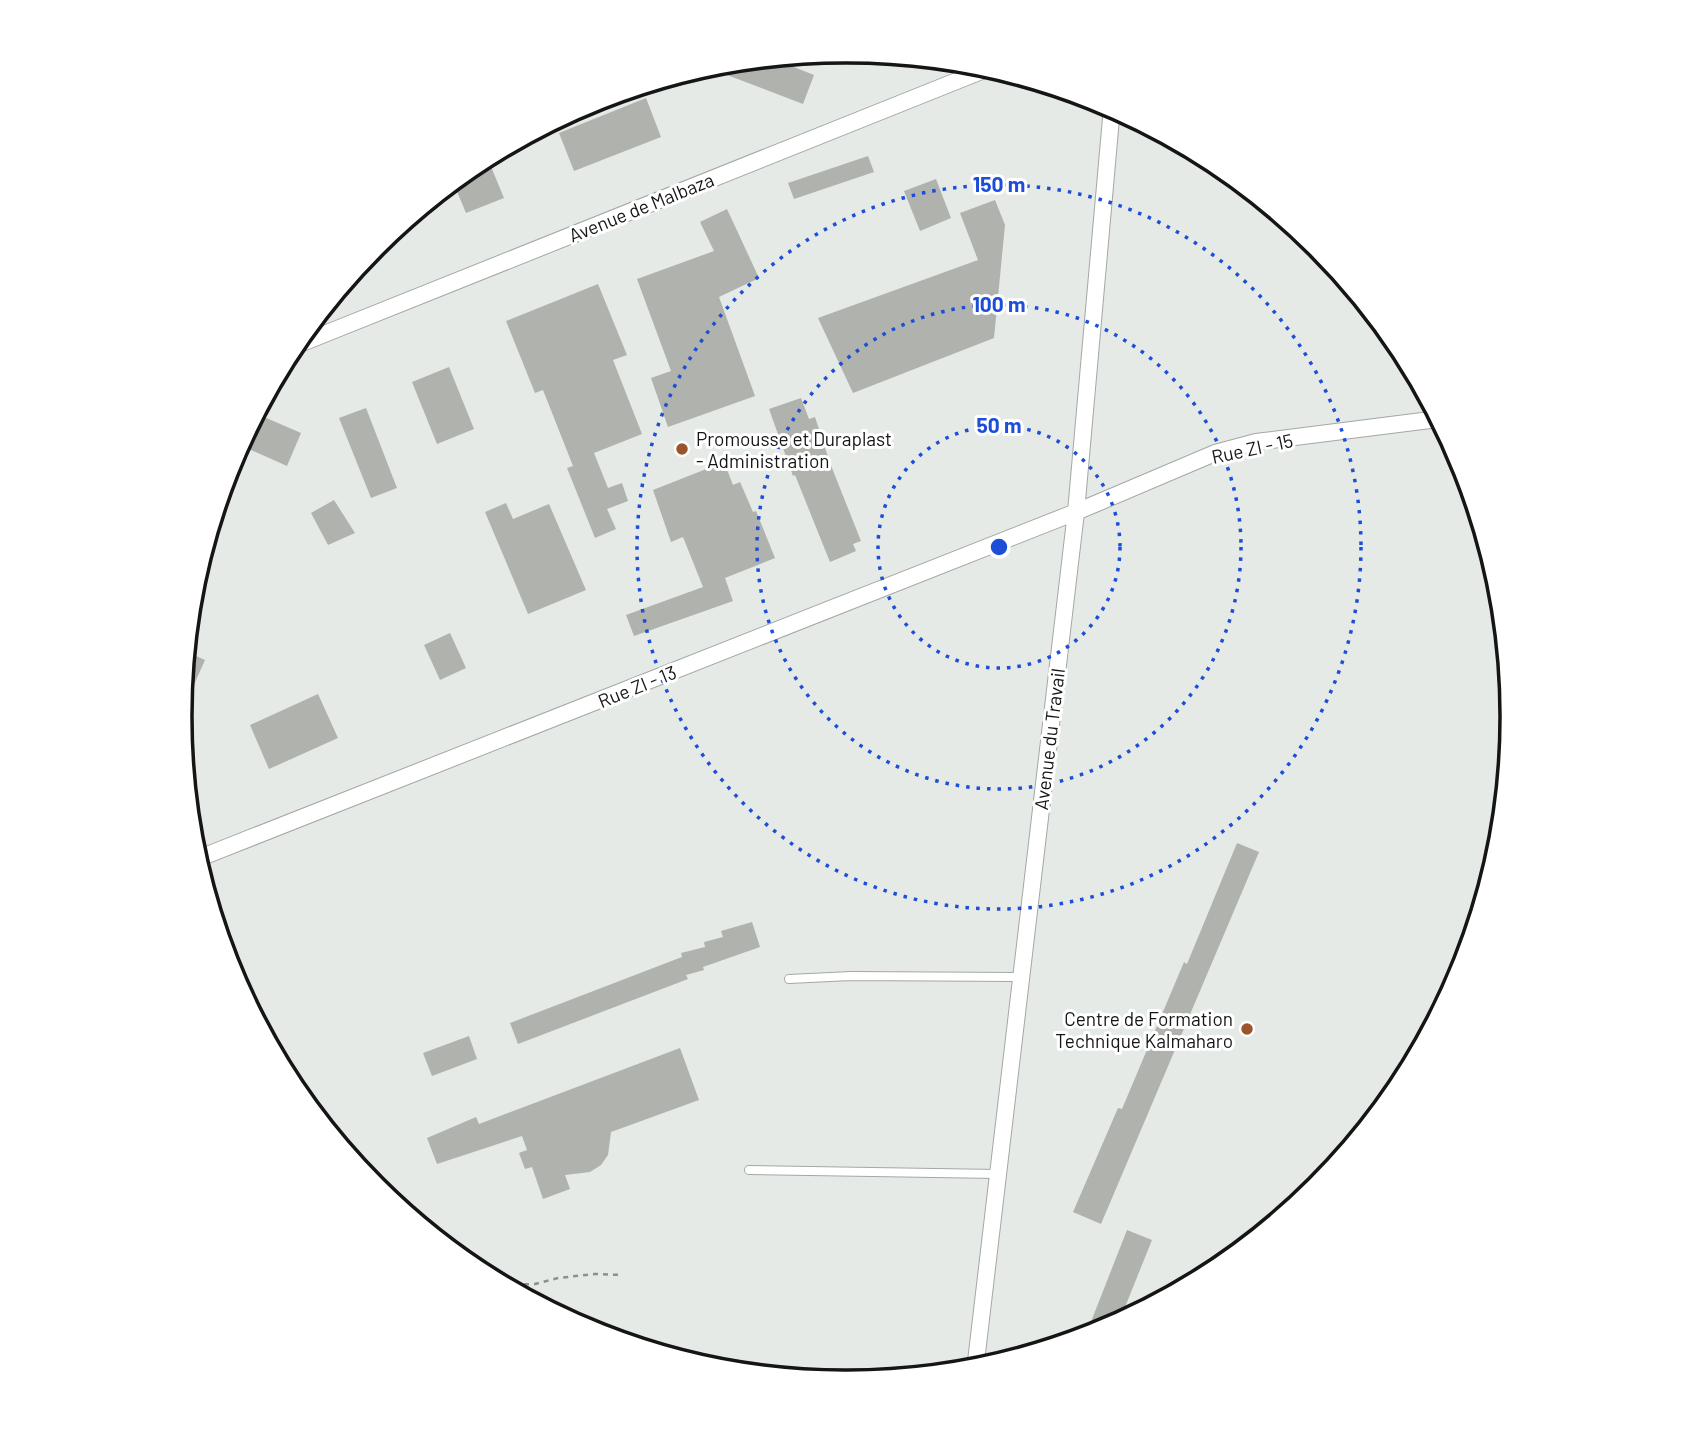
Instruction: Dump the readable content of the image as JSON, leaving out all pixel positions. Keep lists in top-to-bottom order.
{
  "streets": {
    "street": [
      "Avenue de Malbaza",
      "Rue ZI - 15",
      "Rue ZI - 13",
      "Avenue du Travail"
    ]
  },
  "crossings": [
    ["Rue ZI - 15", "Rue ZI - 13"],
    ["Rue ZI - 15", "Avenue du Travail"],
    ["Rue ZI - 13", "Avenue du Travail"]
  ],
  "places": ["Promousse et Duraplast - Administration", "Centre de Formation Technique Kalmaharo"],
  "rings": ["150 m", "100 m", "50 m"]
}
